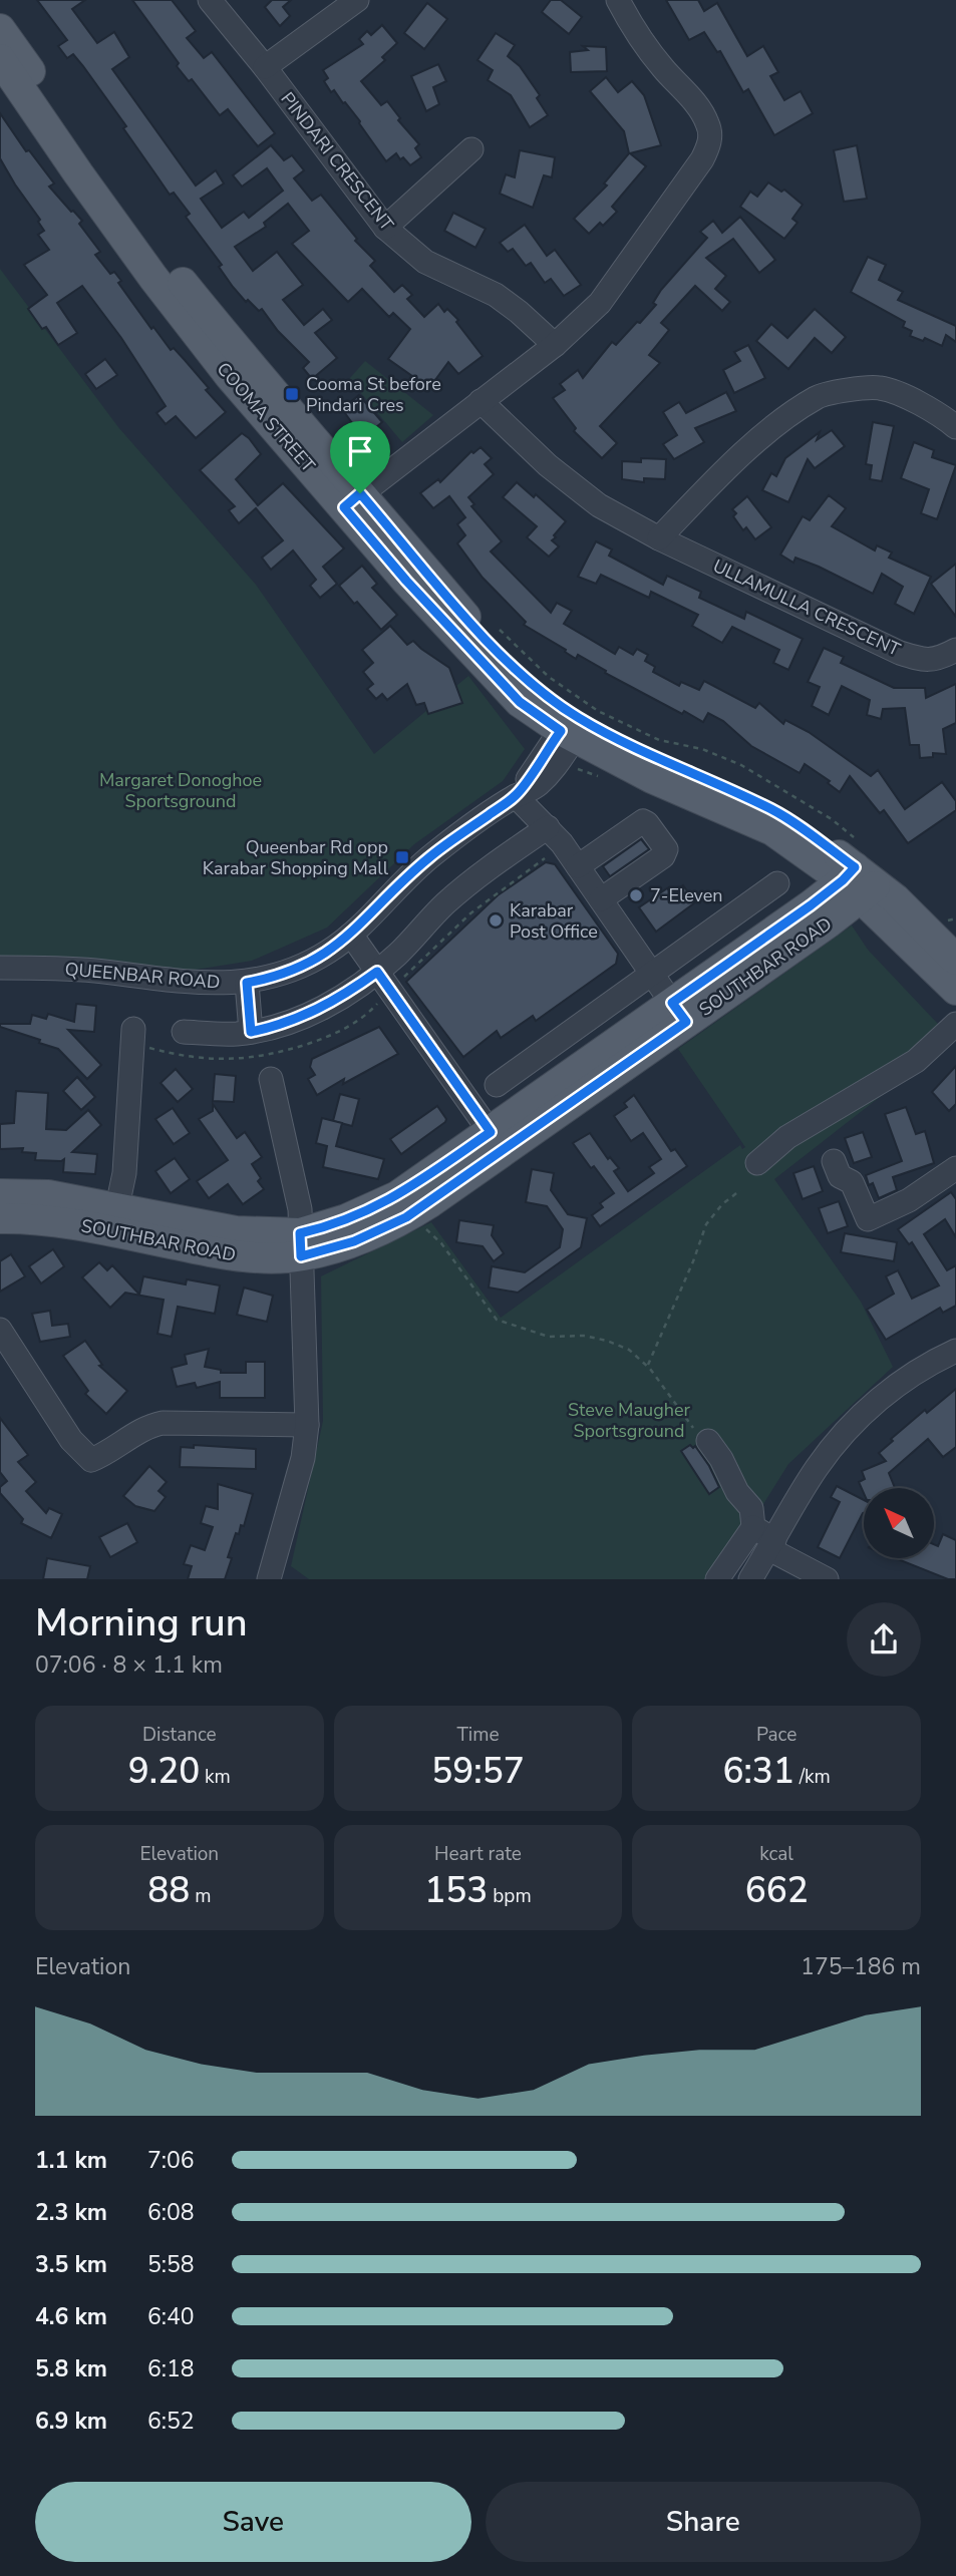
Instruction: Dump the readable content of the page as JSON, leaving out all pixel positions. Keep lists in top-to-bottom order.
{
  "streets": {
    "main road": ["COOMA STREET", "SOUTHBAR ROAD"],
    "street": ["PINDARI CRESCENT", "ULLAMULLA CRESCENT", "QUEENBAR ROAD"]
  },
  "crossings": [
    ["COOMA STREET", "SOUTHBAR ROAD"],
    ["COOMA STREET", "QUEENBAR ROAD"]
  ],
  "parks": ["Margaret Donoghoe Sportsground", "Steve Maugher Sportsground"],
  "places": {
    "transit": ["Cooma St before Pindari Cres", "Queenbar Rd opp Karabar Shopping Mall"],
    "other": ["7-Eleven", "Karabar Post Office"]
  },
  "north": "top left",
  "page": {
    "heading": ["Morning run", "07:06 · 8 × 1.1 km"],
    "stats": [
      ["Distance", "9.20 km"],
      ["Time", "59:57"],
      ["Pace", "6:31 /km"],
      ["Elevation", "88 m"],
      ["Heart rate", "153 bpm"],
      ["kcal", "662"]
    ],
    "chart": ["Elevation", "175–186 m"],
    "list": [
      {
        "name": "1.1 km",
        "note": "7:06"
      },
      {
        "name": "2.3 km",
        "note": "6:08"
      },
      {
        "name": "3.5 km",
        "note": "5:58"
      },
      {
        "name": "4.6 km",
        "note": "6:40"
      },
      {
        "name": "5.8 km",
        "note": "6:18"
      },
      {
        "name": "6.9 km",
        "note": "6:52"
      }
    ],
    "buttons": ["Save", "Share"]
  }
}
